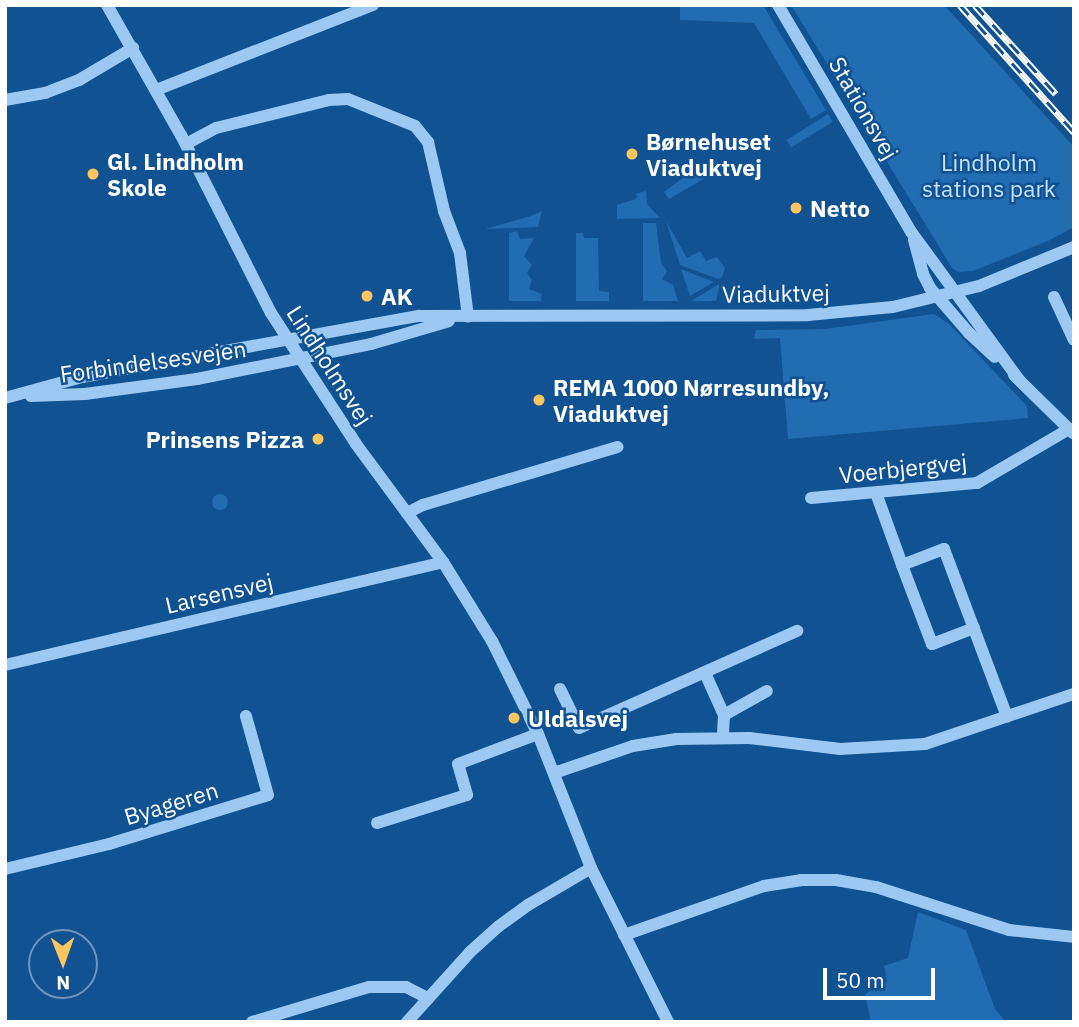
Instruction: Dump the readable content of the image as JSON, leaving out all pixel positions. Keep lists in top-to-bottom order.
{
  "streets": {
    "street": [
      "Stationsvej",
      "Viaduktvej",
      "Forbindelsesvejen",
      "Lindholmsvej",
      "Voerbjergvej",
      "Larsensvej",
      "Byageren"
    ]
  },
  "crossings": [
    ["Stationsvej", "Viaduktvej"],
    ["Stationsvej", "Voerbjergvej"],
    ["Viaduktvej", "Forbindelsesvejen"],
    ["Viaduktvej", "Lindholmsvej"],
    ["Viaduktvej", "Voerbjergvej"],
    ["Forbindelsesvejen", "Lindholmsvej"],
    ["Lindholmsvej", "Larsensvej"]
  ],
  "parks": ["Lindholm stations park"],
  "places": [
    "Børnehuset Viaduktvej",
    "Gl. Lindholm Skole",
    "Netto",
    "AK",
    "REMA 1000 Nørresundby, Viaduktvej",
    "Prinsens Pizza",
    "Uldalsvej"
  ],
  "scale_bar": "50 m",
  "north": "bottom"
}
